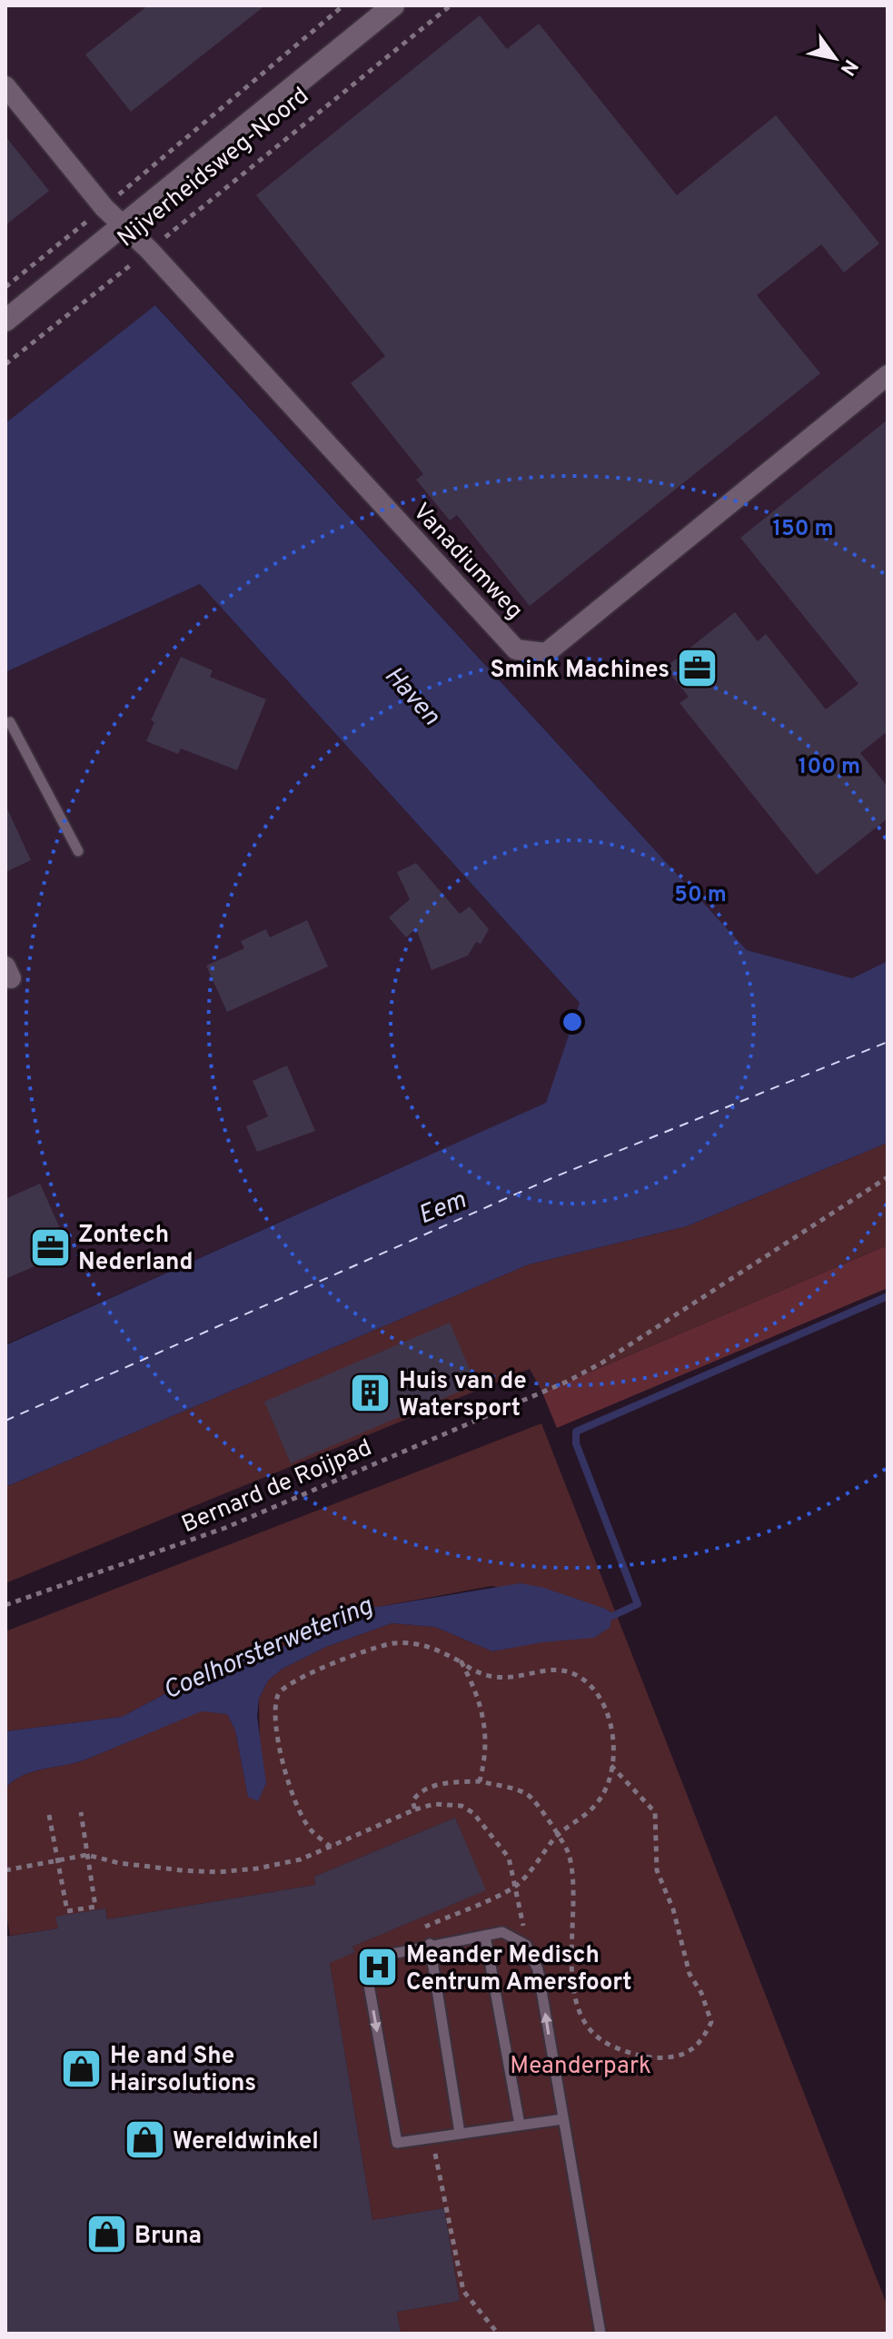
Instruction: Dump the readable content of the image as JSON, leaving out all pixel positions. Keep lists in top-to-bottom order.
{
  "streets": {
    "street": ["Nijverheidsweg-Noord", "Vanadiumweg"],
    "path": ["Bernard de Roijpad"]
  },
  "crossings": [
    ["Nijverheidsweg-Noord", "Vanadiumweg"]
  ],
  "water": ["Haven", "Eem", "Coelhorsterwetering"],
  "parks": ["Meanderpark"],
  "places": {
    "office": ["Smink Machines", "Zontech Nederland"],
    "building": ["Huis van de Watersport"],
    "hospital": ["Meander Medisch Centrum Amersfoort"],
    "shop": ["He and She Hairsolutions", "Wereldwinkel", "Bruna"]
  },
  "north": "bottom right",
  "rings": ["150 m", "100 m", "50 m"]
}
